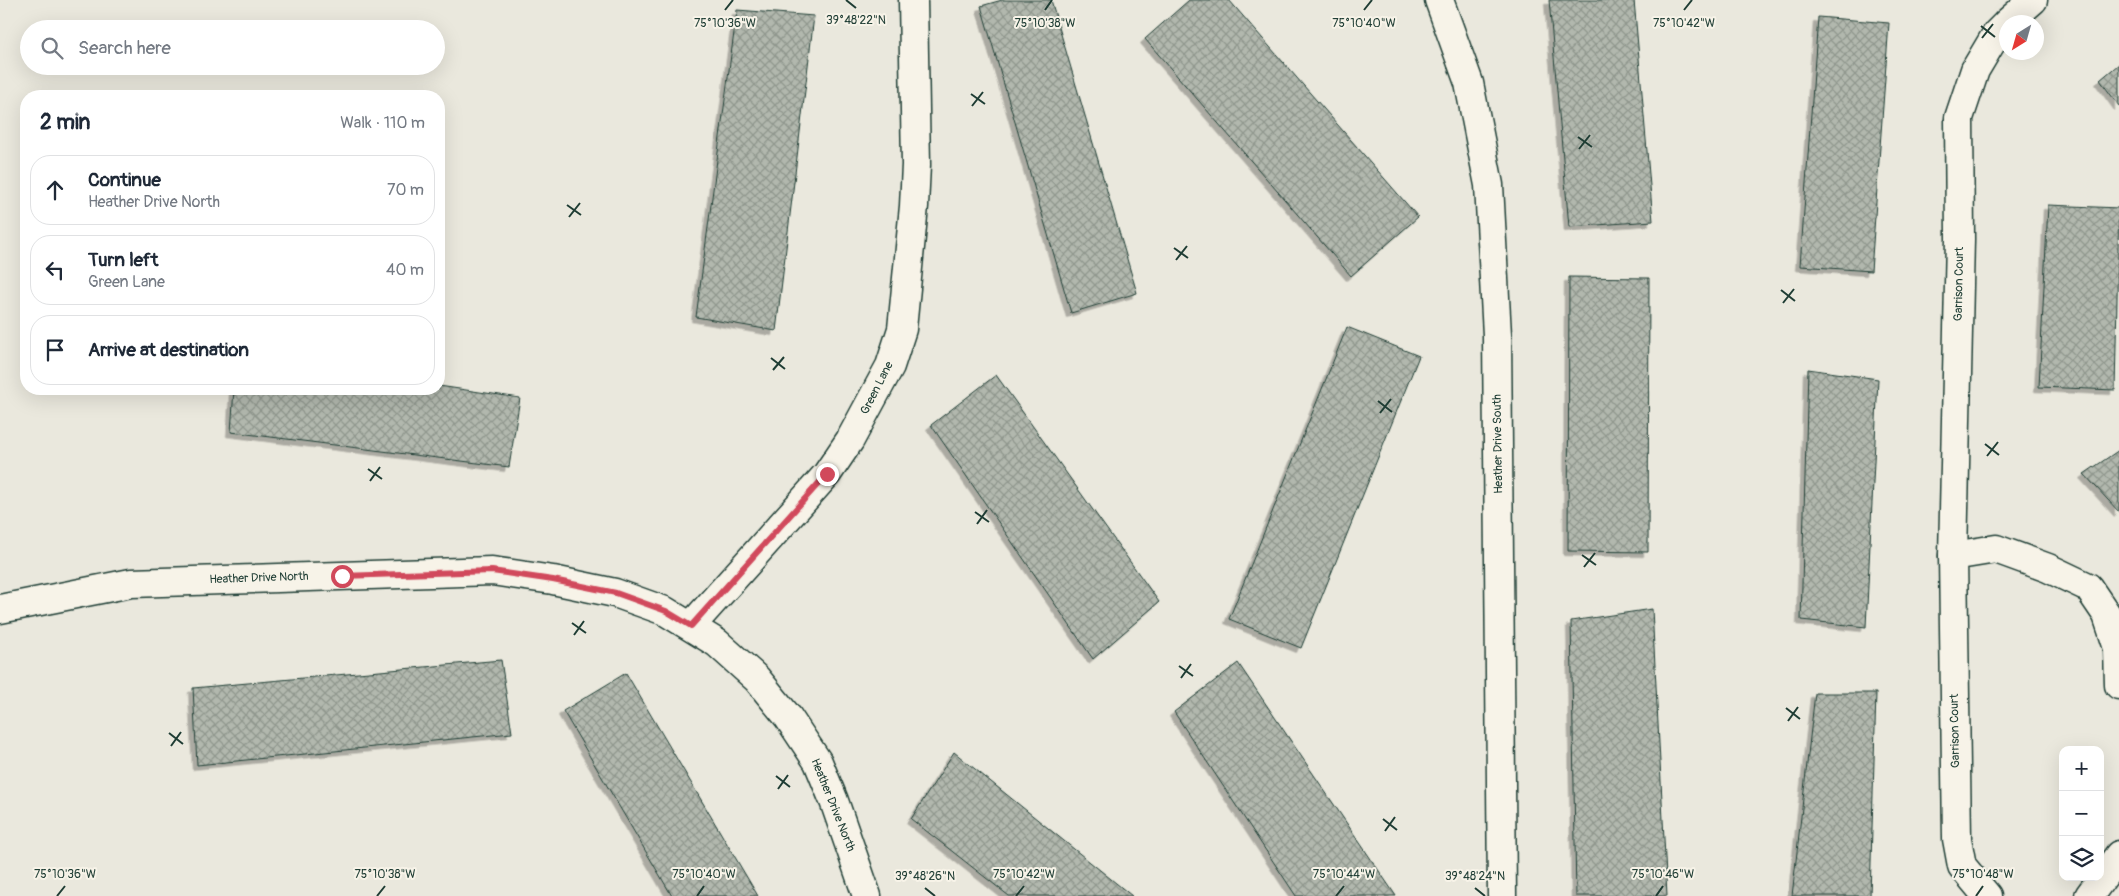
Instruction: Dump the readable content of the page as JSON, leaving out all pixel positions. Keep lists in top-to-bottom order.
{
  "streets": {
    "street": [
      "Garrison Court",
      "Green Lane",
      "Heather Drive South",
      "Heather Drive North"
    ]
  },
  "crossings": [
    ["Green Lane", "Heather Drive North"]
  ],
  "north": "bottom left",
  "page": {
    "search": "Search here",
    "heading": ["2 min", "Walk · 110 m"],
    "list": [
      ["Continue", "Heather Drive North", "70 m"],
      ["Turn left", "Green Lane", "40 m"],
      "Arrive at destination"
    ],
    "map_buttons": ["+", "−"]
  },
  "coordinates": [
    "39°48'22\"N",
    "75°10'36\"W",
    "75°10'38\"W",
    "75°10'40\"W",
    "75°10'42\"W",
    "75°10'44\"W",
    "75°10'46\"W",
    "75°10'48\"W",
    "39°48'26\"N",
    "39°48'24\"N"
  ]
}
